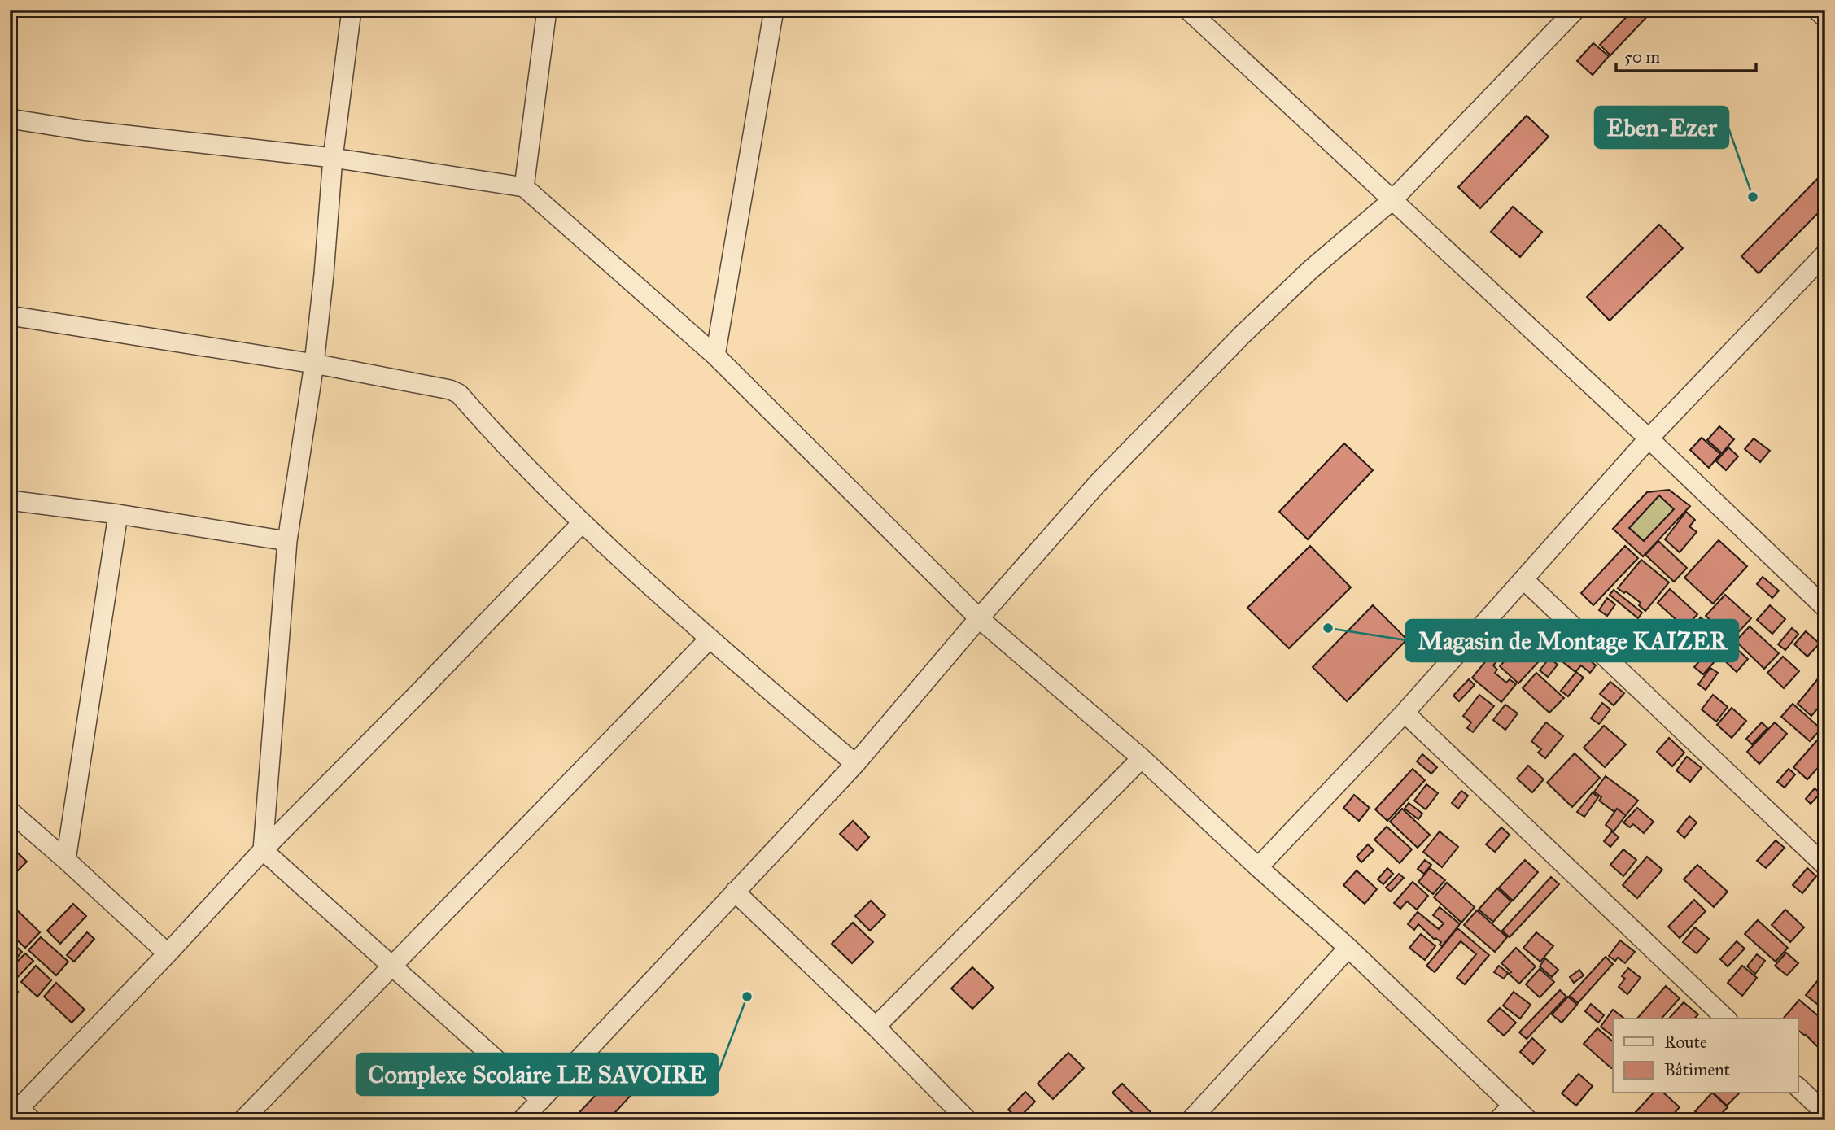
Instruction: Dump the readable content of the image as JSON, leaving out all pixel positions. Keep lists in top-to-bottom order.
{
  "places": ["Eben-Ezer", "Magasin de Montage KAIZER", "Complexe Scolaire LE SAVOIRE"],
  "legend": ["Route", "Bâtiment"],
  "scale_bar": "50 m"
}
